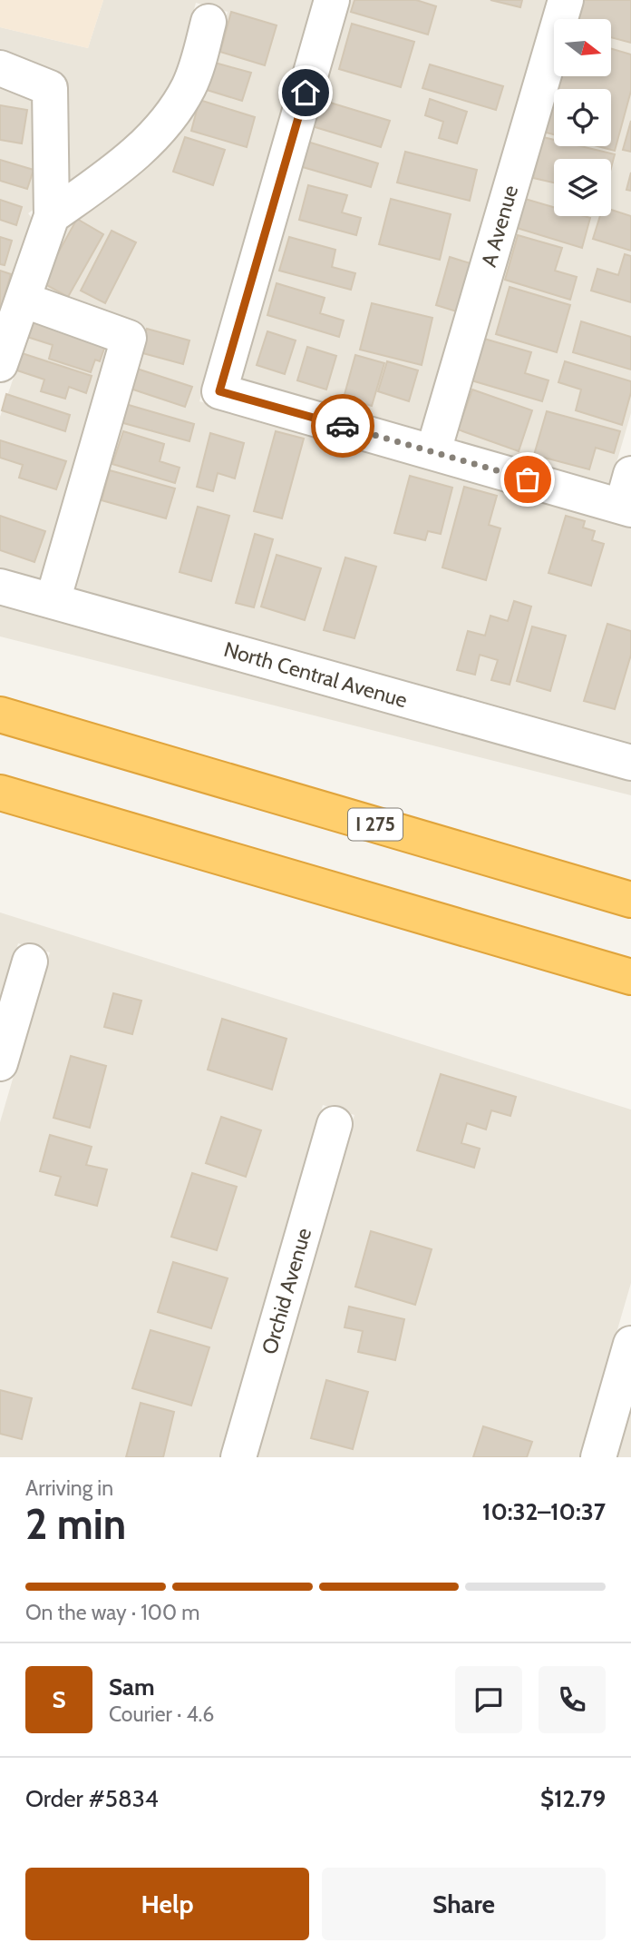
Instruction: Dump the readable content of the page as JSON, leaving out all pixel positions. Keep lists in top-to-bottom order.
{
  "streets": {
    "highway": ["I 275"],
    "street": ["A Avenue", "North Central Avenue", "Orchid Avenue"]
  },
  "north": "right",
  "page": {
    "heading": ["2 min", "Arriving in", "10:32–10:37"],
    "panel": [
      "Sam",
      "Courier · 4.6",
      "Order #5834",
      "$12.79"
    ],
    "bar": "On the way · 100 m",
    "round": "S",
    "buttons": ["Help", "Share"]
  }
}
